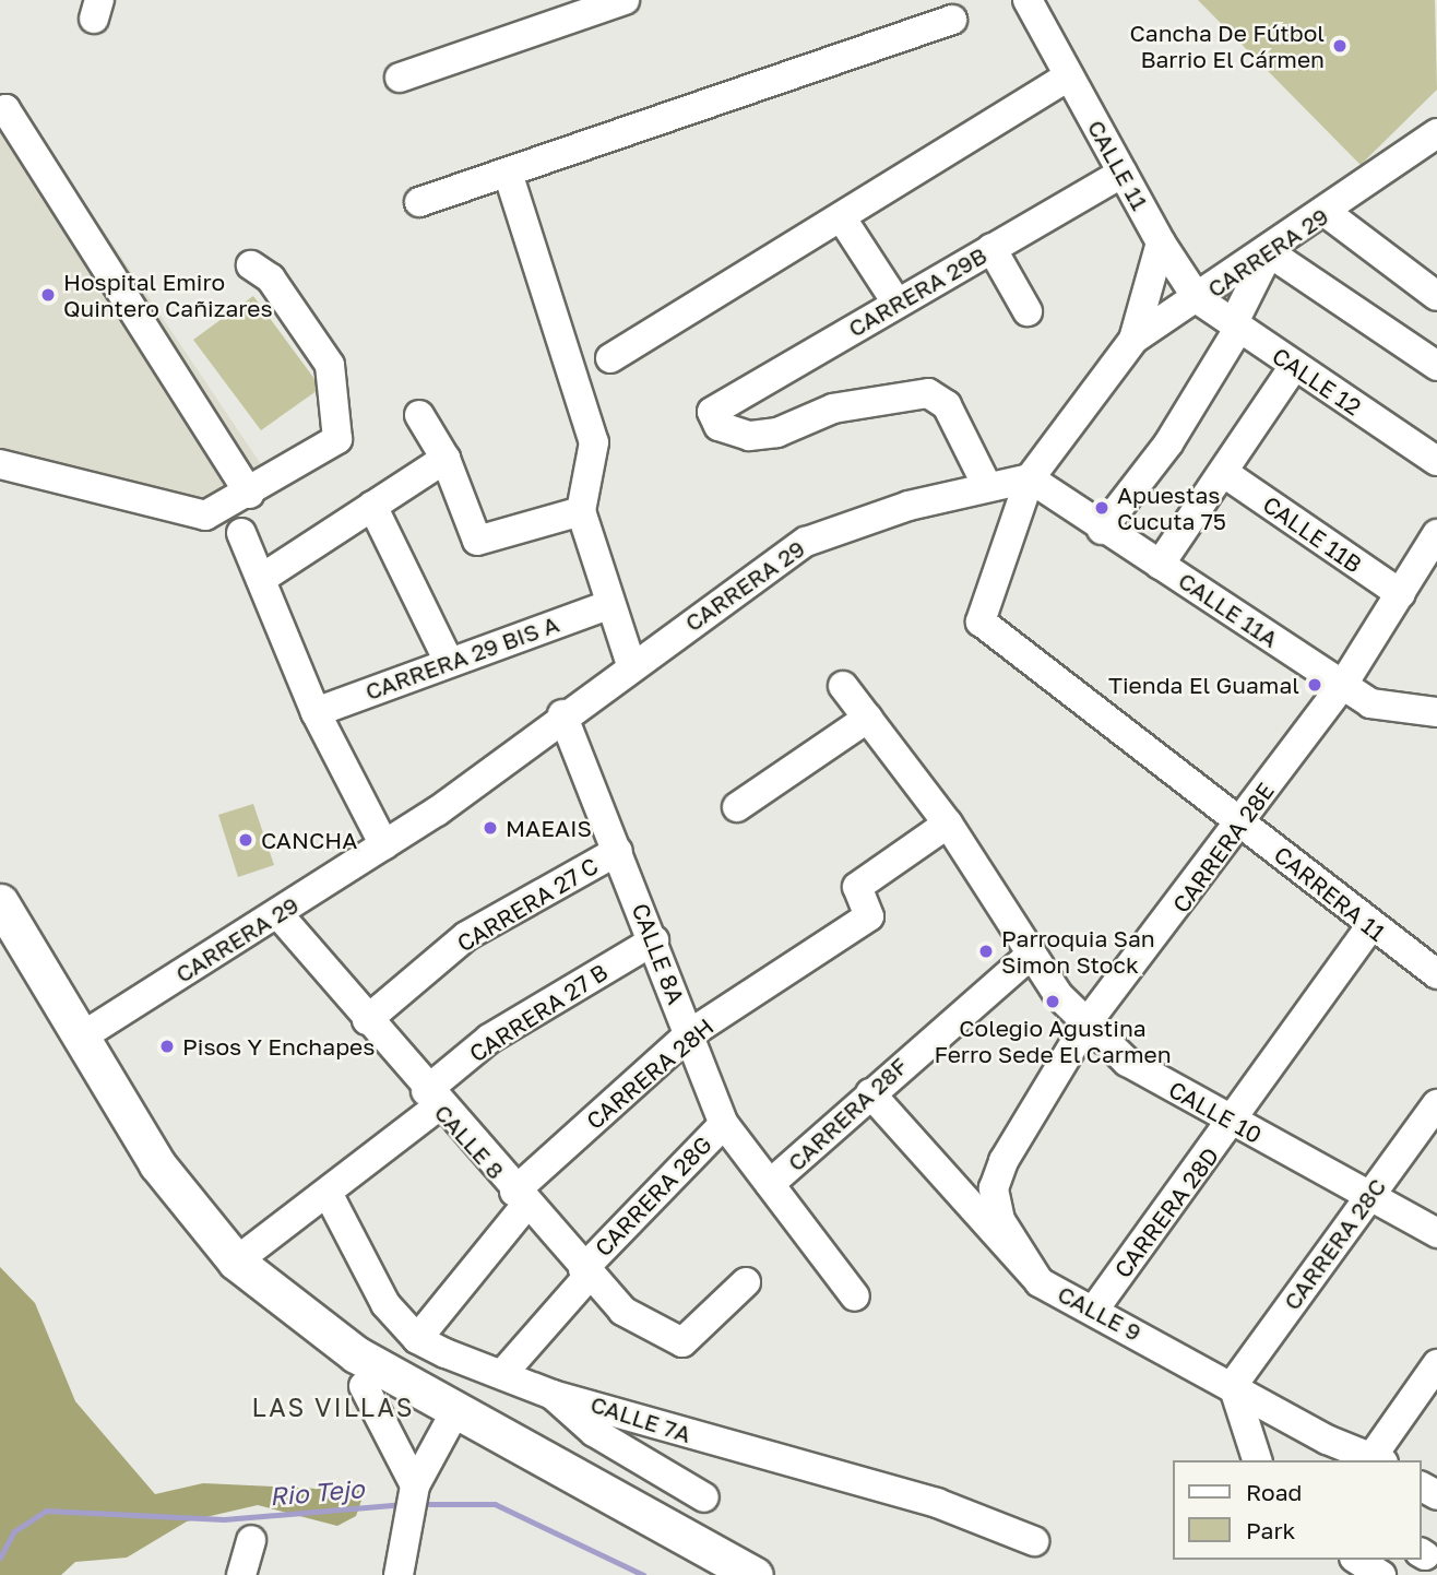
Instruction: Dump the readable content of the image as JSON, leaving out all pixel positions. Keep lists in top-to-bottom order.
{
  "streets": {
    "street": [
      "CALLE 11",
      "CARRERA 29",
      "CARRERA 29B",
      "CALLE 12",
      "CALLE 11B",
      "CALLE 11A",
      "CARRERA 29 BIS A",
      "CARRERA 28E",
      "CARRERA 11",
      "CARRERA 27 C",
      "CALLE 8A",
      "CARRERA 27 B",
      "CARRERA 28H",
      "CALLE 10",
      "CARRERA 28F",
      "CALLE 8",
      "CARRERA 28G",
      "CARRERA 28D",
      "CARRERA 28C",
      "CALLE 9",
      "CALLE 7A"
    ]
  },
  "crossings": [
    ["CALLE 11", "CARRERA 29"],
    ["CALLE 11", "CARRERA 29B"],
    ["CALLE 11", "CALLE 12"],
    ["CARRERA 29", "CARRERA 29B"],
    ["CARRERA 29", "CALLE 12"],
    ["CARRERA 29", "CALLE 11A"],
    ["CARRERA 29", "CARRERA 11"],
    ["CARRERA 29", "CALLE 8A"],
    ["CARRERA 29", "CALLE 8"],
    ["CALLE 11B", "CARRERA 28E"],
    ["CALLE 11A", "CARRERA 28E"],
    ["CALLE 11A", "CARRERA 11"],
    ["CARRERA 28E", "CARRERA 11"],
    ["CARRERA 28E", "CALLE 10"],
    ["CARRERA 28E", "CALLE 9"],
    ["CARRERA 11", "CARRERA 28D"],
    ["CARRERA 27 C", "CALLE 8A"],
    ["CARRERA 27 C", "CALLE 8"],
    ["CALLE 8A", "CARRERA 27 B"],
    ["CALLE 8A", "CARRERA 28H"],
    ["CALLE 8A", "CARRERA 28F"],
    ["CALLE 8A", "CARRERA 28G"],
    ["CARRERA 27 B", "CALLE 8"],
    ["CARRERA 27 B", "CALLE 7A"],
    ["CARRERA 28H", "CALLE 10"],
    ["CARRERA 28H", "CALLE 8"],
    ["CARRERA 28H", "CALLE 7A"],
    ["CALLE 10", "CARRERA 28F"],
    ["CALLE 10", "CARRERA 28D"],
    ["CALLE 10", "CARRERA 28C"],
    ["CARRERA 28F", "CALLE 9"],
    ["CALLE 8", "CARRERA 28G"],
    ["CARRERA 28G", "CALLE 7A"],
    ["CARRERA 28D", "CALLE 9"],
    ["CARRERA 28C", "CALLE 9"]
  ],
  "districts": ["LAS VILLAS"],
  "water": ["Rio Tejo"],
  "places": [
    "Cancha De Fútbol Barrio El Cármen",
    "Hospital Emiro Quintero Cañizares",
    "Apuestas Cucuta 75",
    "Tienda El Guamal",
    "MAEAIS",
    "CANCHA",
    "Parroquia San Simon Stock",
    "Colegio Agustina Ferro Sede El Carmen",
    "Pisos Y Enchapes"
  ],
  "legend": ["Road", "Park"]
}
